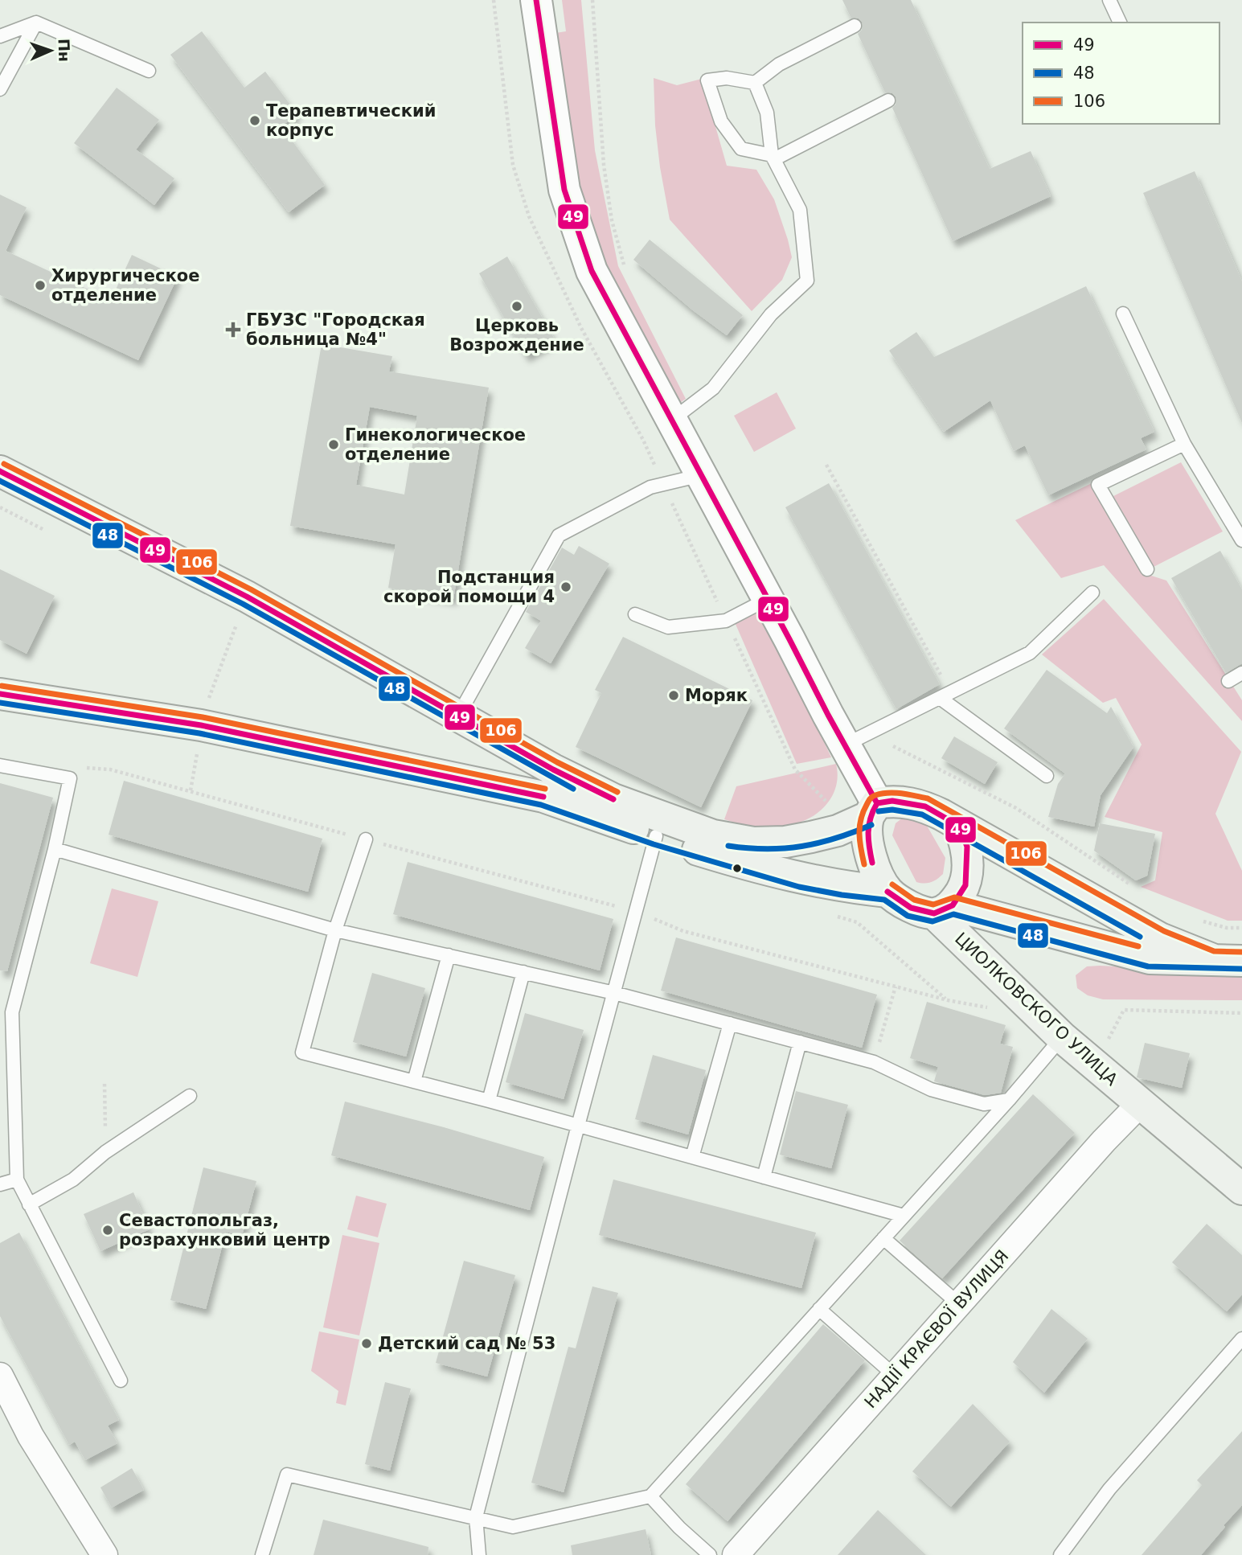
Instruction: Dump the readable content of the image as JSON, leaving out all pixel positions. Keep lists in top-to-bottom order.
{
  "streets": {
    "main road": ["ЦИОЛКОВСКОГО УЛИЦА"],
    "street": ["НАДІЇ КРАЄВОЇ ВУЛИЦЯ"]
  },
  "crossings": [
    ["ЦИОЛКОВСКОГО УЛИЦА", "НАДІЇ КРАЄВОЇ ВУЛИЦЯ"]
  ],
  "places": {
    "other": [
      "Терапевтический корпус",
      "Хирургическое отделение",
      "Церковь Возрождение",
      "Гинекологическое отделение",
      "Подстанция скорой помощи 4",
      "Моряк",
      "Севастопольгаз, розрахунковий центр",
      "Детский сад № 53"
    ],
    "health": ["ГБУЗС \"Городская больница №4\""]
  },
  "lines": ["transit line 49", "transit line 106", "transit line 48"],
  "legend": ["49", "48", "106"],
  "north": "right"
}
